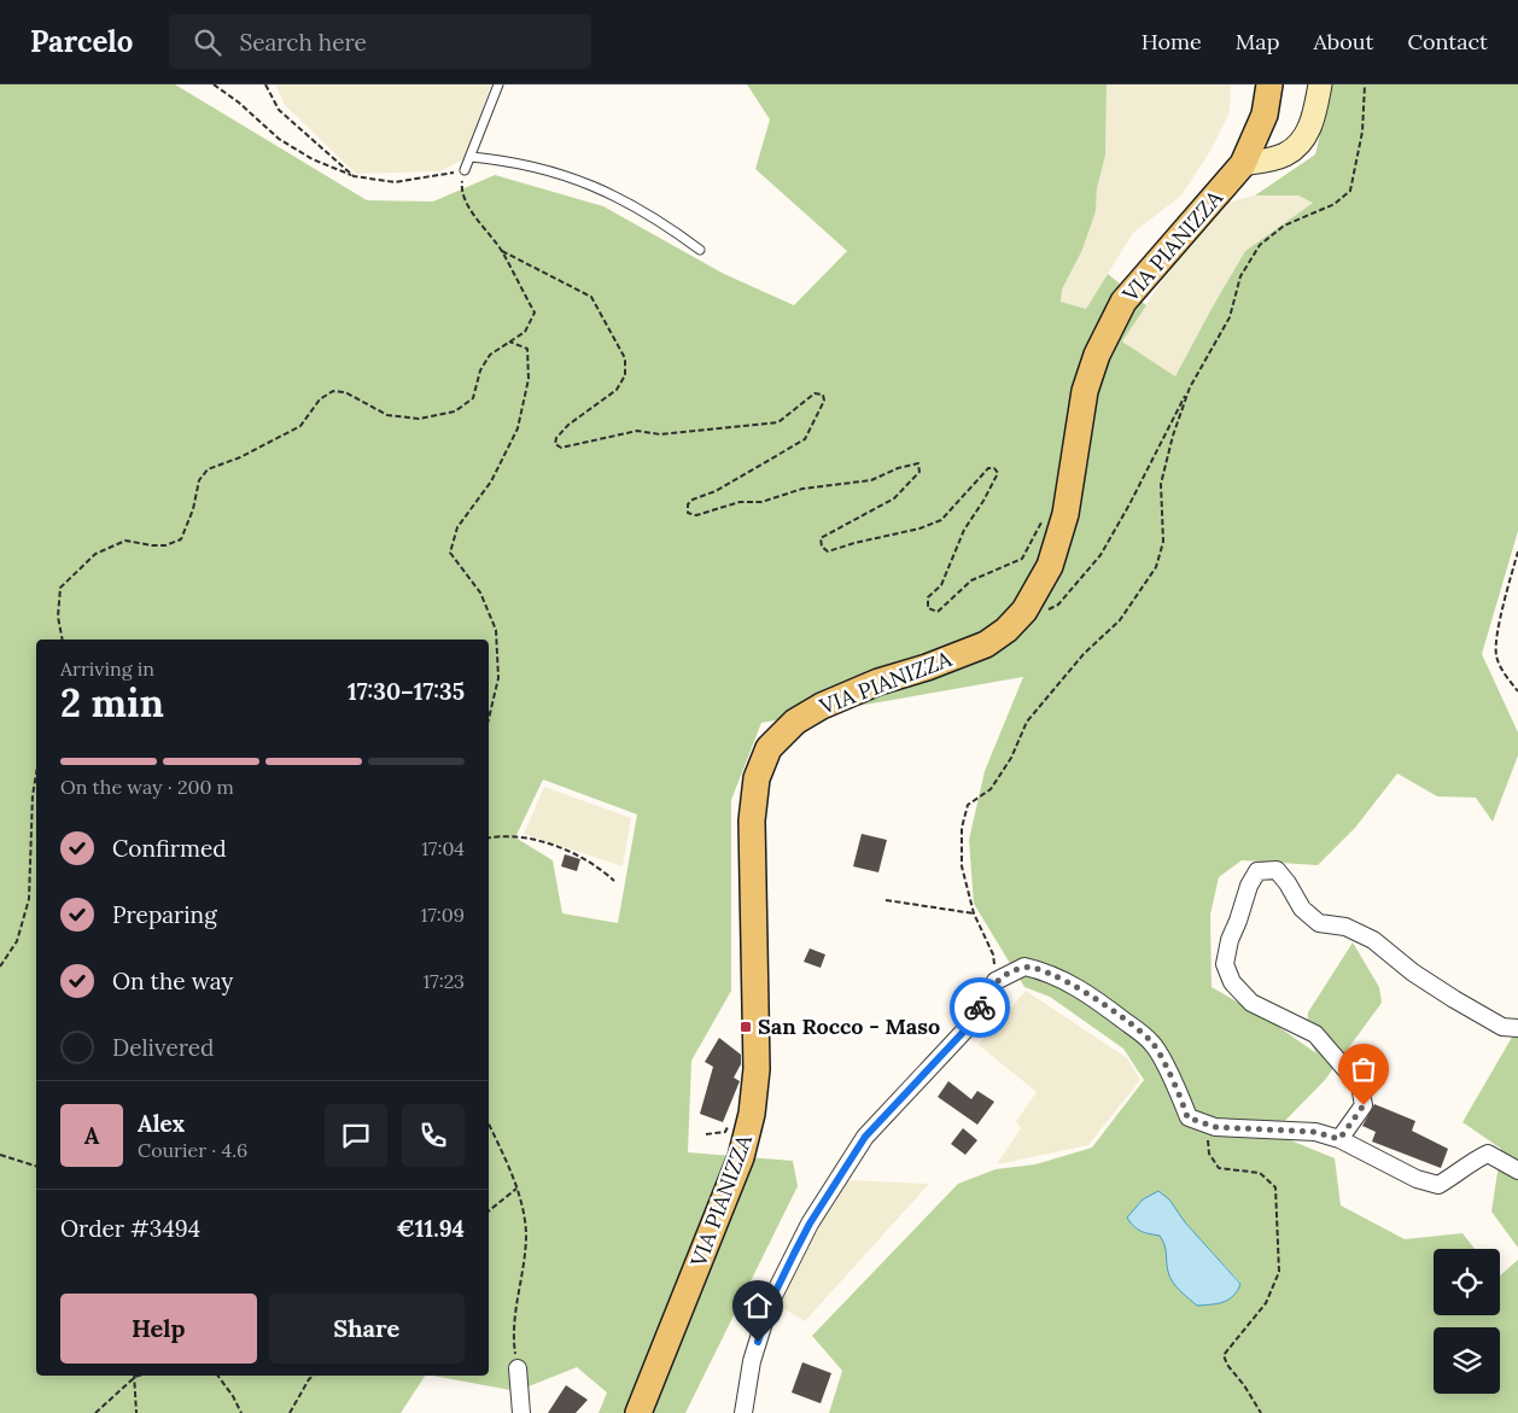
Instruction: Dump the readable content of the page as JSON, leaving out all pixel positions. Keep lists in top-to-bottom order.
{
  "streets": {
    "main road": ["VIA PIANIZZA"]
  },
  "places": {
    "transit": ["San Rocco - Maso"]
  },
  "page": {
    "header": "Parcelo",
    "search": "Search here",
    "nav": [
      "Home",
      "Map",
      "About",
      "Contact"
    ],
    "heading": ["2 min", "Arriving in", "17:30–17:35"],
    "panel": [
      "Alex",
      "Courier · 4.6",
      "Order #3494",
      "€11.94"
    ],
    "bar": "On the way · 200 m",
    "list": [
      ["Confirmed", "17:04"],
      ["Preparing", "17:09"],
      ["On the way", "17:23"],
      "Delivered"
    ],
    "round": "A",
    "buttons": ["Help", "Share"]
  }
}
